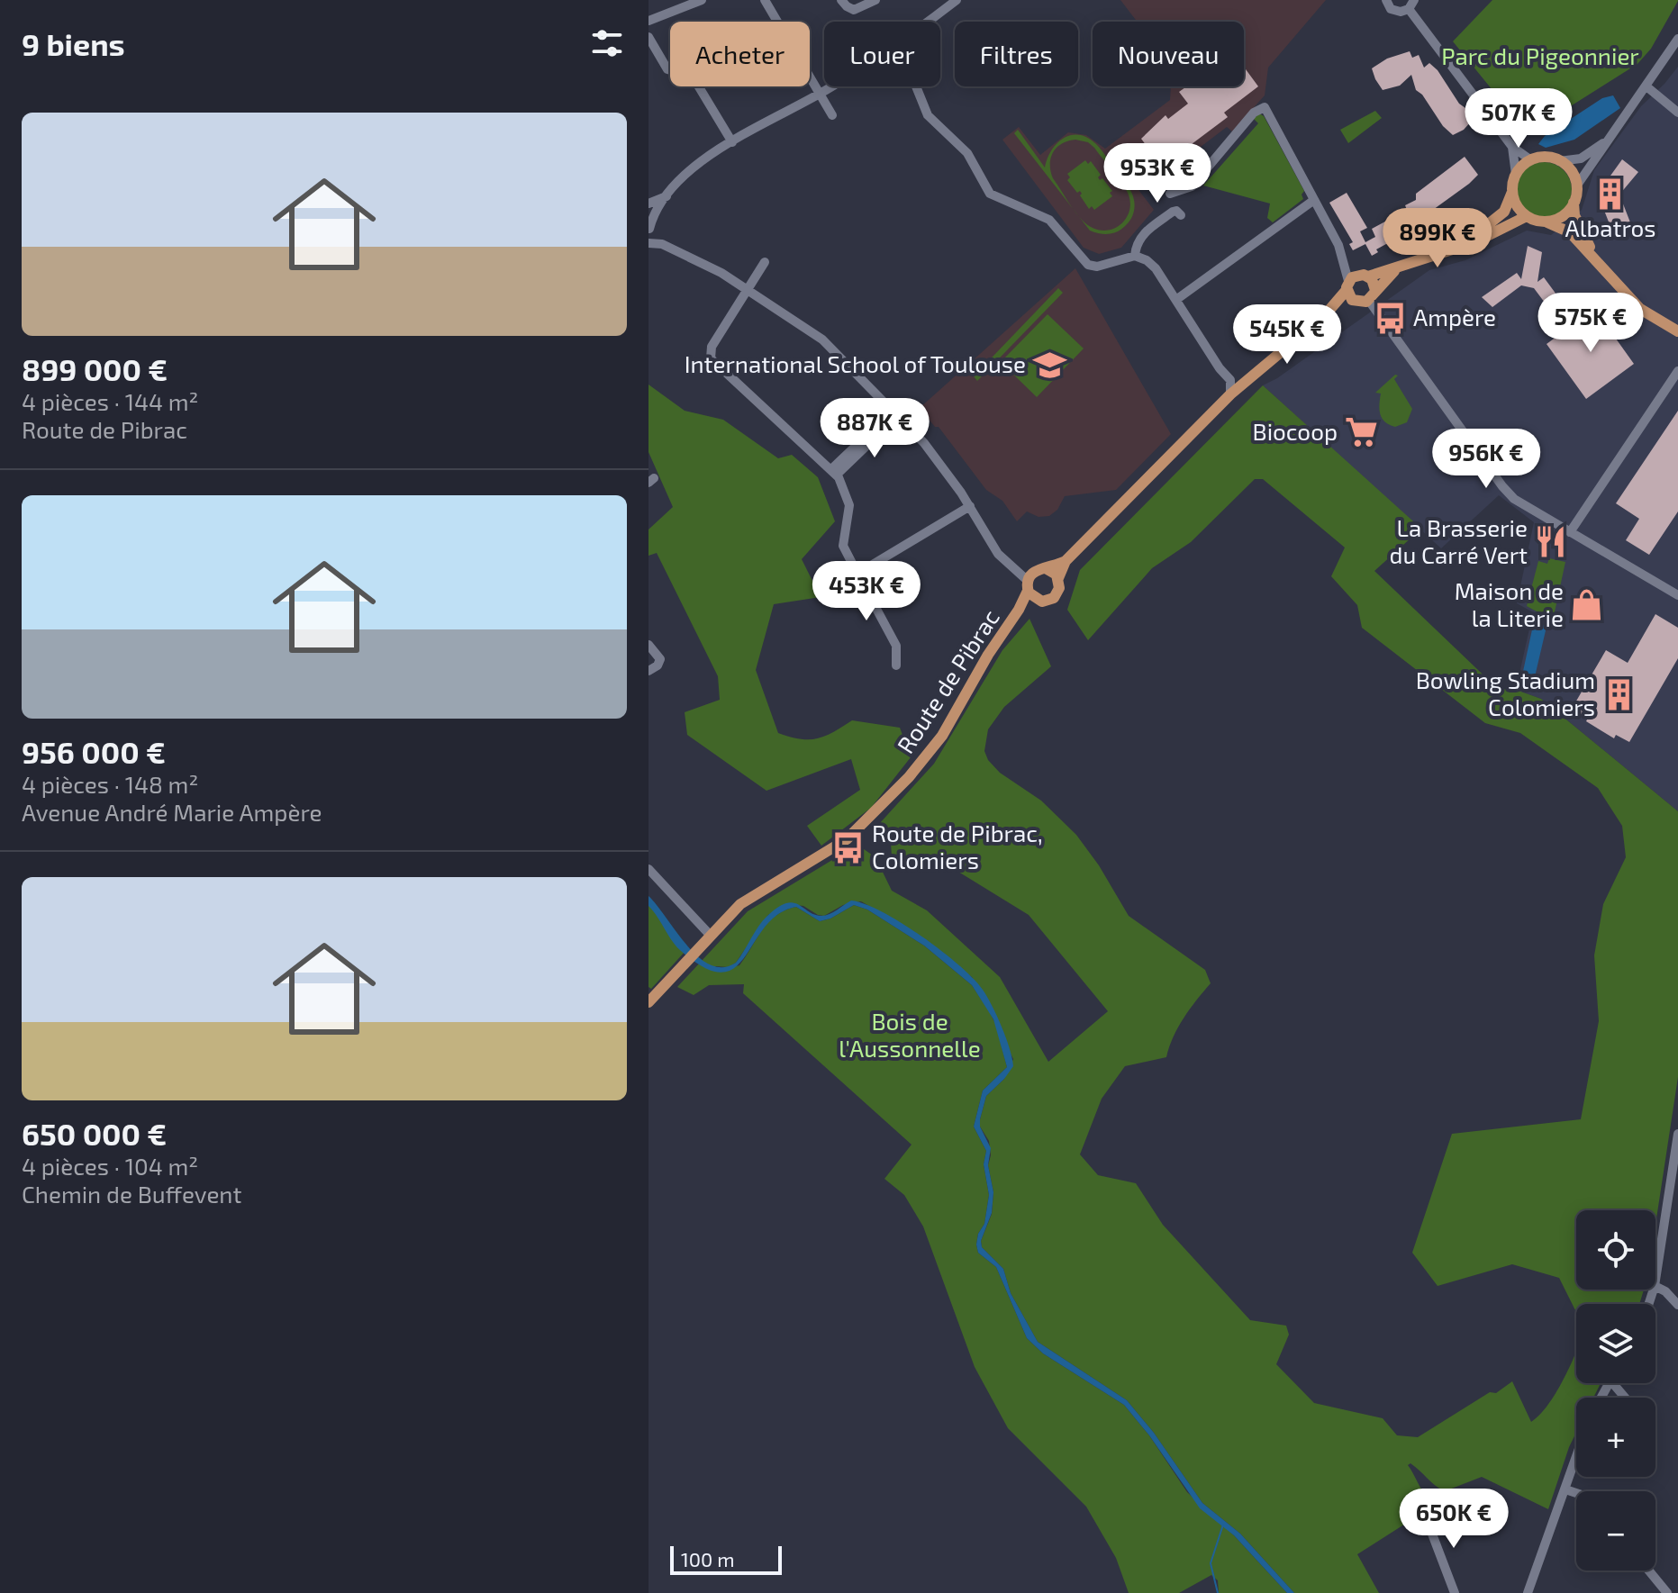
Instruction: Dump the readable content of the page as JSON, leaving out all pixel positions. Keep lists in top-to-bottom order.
{
  "streets": {
    "main road": ["Route de Pibrac"]
  },
  "parks": ["Parc du Pigeonnier", "Bois de l'Aussonnelle"],
  "places": {
    "building": ["Albatros", "Bowling Stadium Colomiers"],
    "bus stop": ["Ampère", "Route de Pibrac, Colomiers"],
    "school or university": ["International School of Toulouse"],
    "supermarket": ["Biocoop"],
    "restaurant": ["La Brasserie du Carré Vert"],
    "shop": ["Maison de la Literie"]
  },
  "scale_bar": "100 m",
  "page": {
    "heading": "9 biens",
    "chip": [
      "Acheter",
      "Louer",
      "Filtres",
      "Nouveau"
    ],
    "list": [
      {
        "name": "899 000 €",
        "note": "4 pièces · 144 m² · Route de Pibrac"
      },
      {
        "name": "956 000 €",
        "note": "4 pièces · 148 m² · Avenue André Marie Ampère"
      },
      {
        "name": "650 000 €",
        "note": "4 pièces · 104 m² · Chemin de Buffevent"
      }
    ],
    "price": [
      "507K €",
      "953K €",
      "899K €",
      "575K €",
      "545K €",
      "887K €",
      "956K €",
      "453K €",
      "650K €"
    ],
    "map_buttons": ["+", "−"],
    "scale": "100 m"
  }
}
